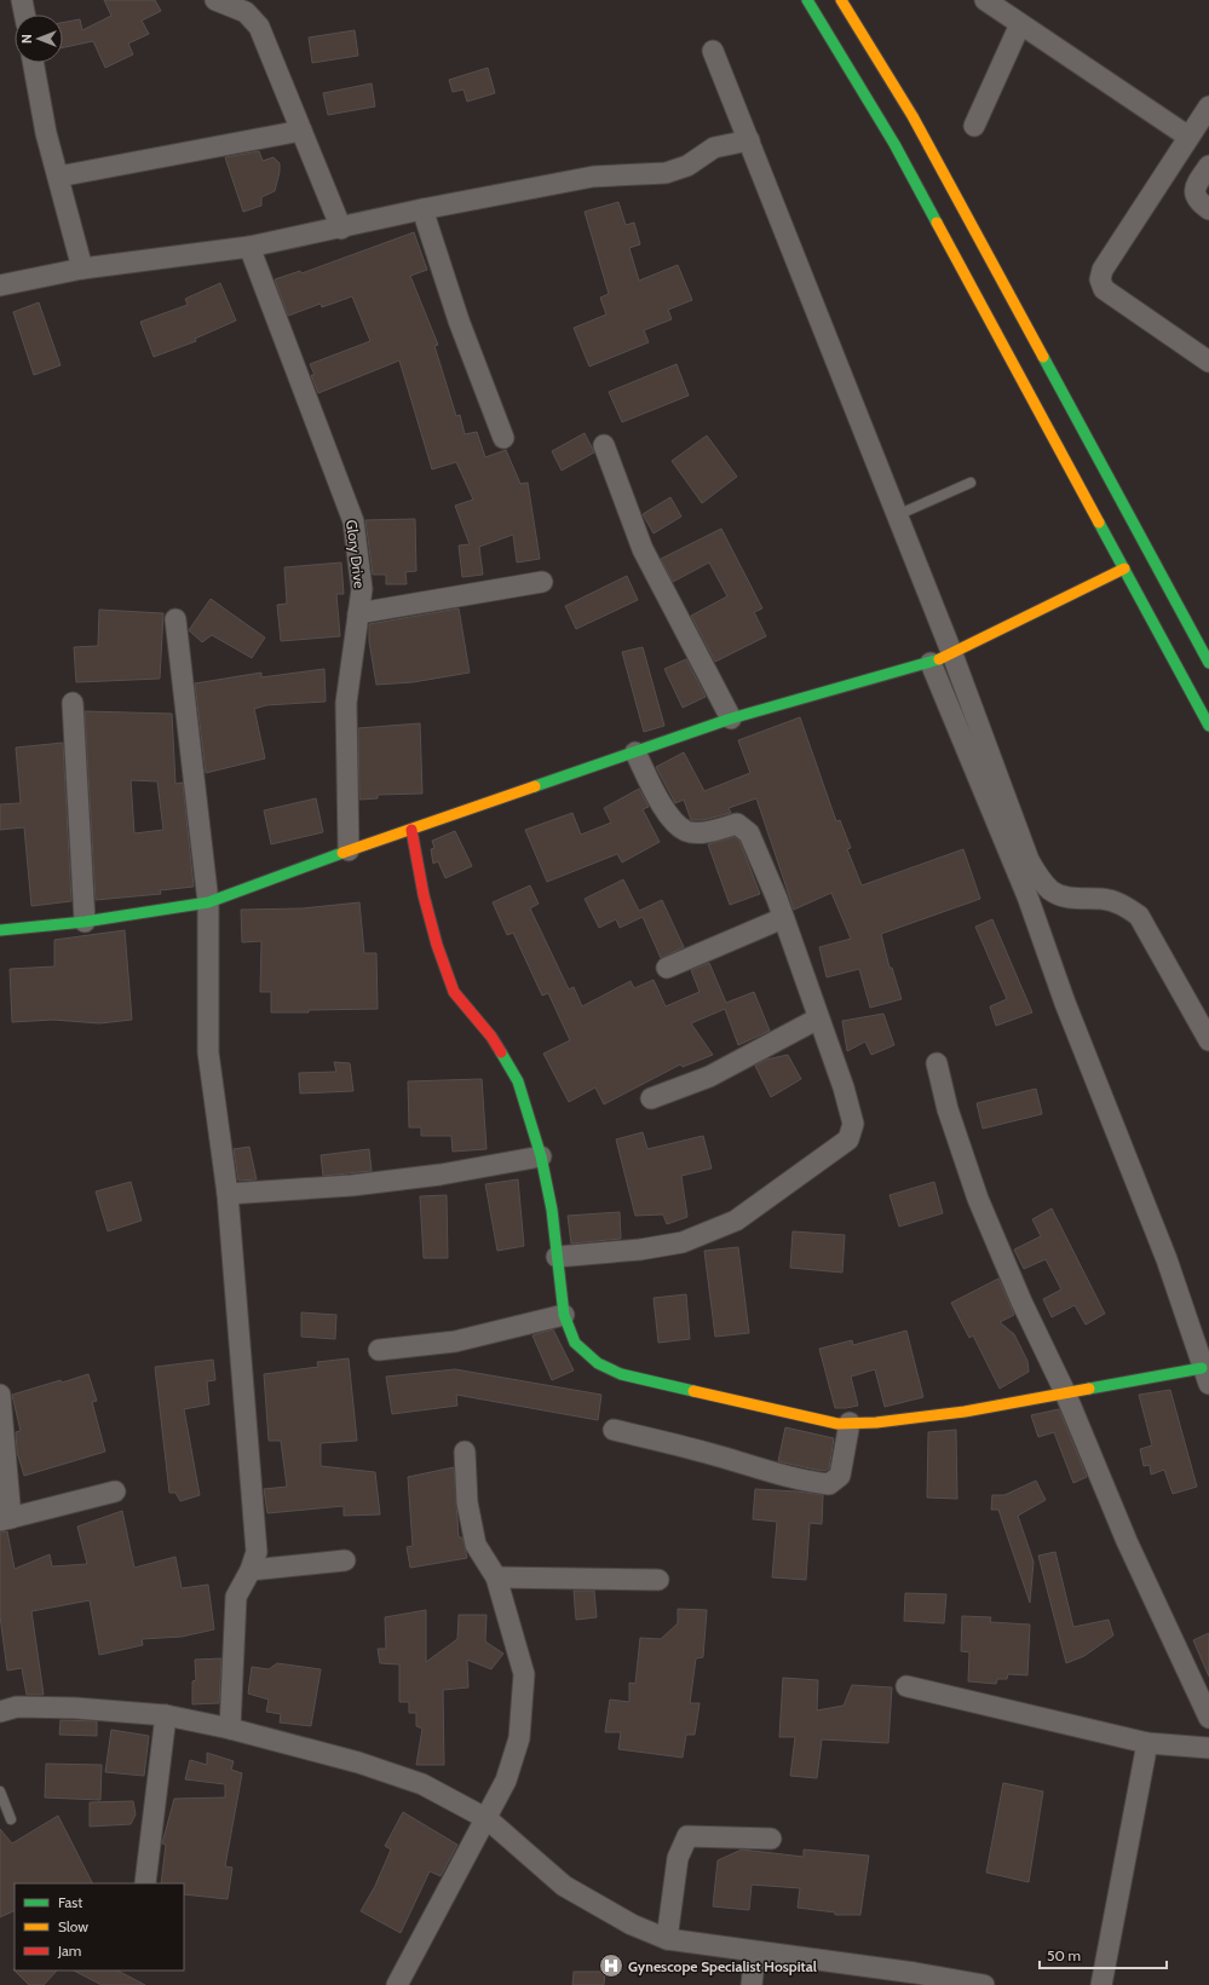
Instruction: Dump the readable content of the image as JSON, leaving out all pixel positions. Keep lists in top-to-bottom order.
{
  "streets": {
    "street": ["Glory Drive"]
  },
  "places": {
    "hospital": ["Gynescope Specialist Hospital"]
  },
  "legend": ["Fast", "Slow", "Jam"],
  "scale_bar": "50 m",
  "north": "left"
}
